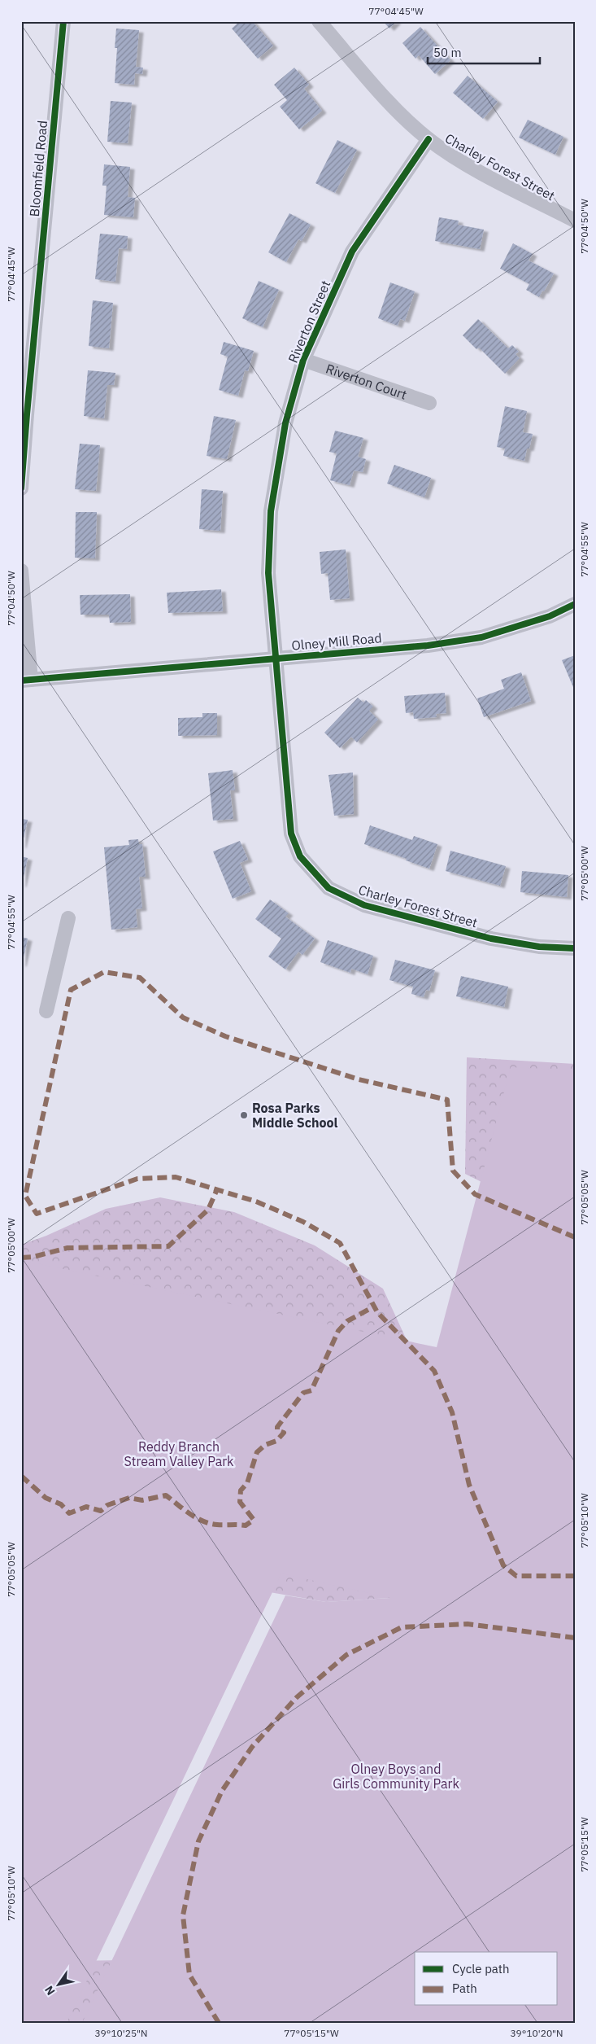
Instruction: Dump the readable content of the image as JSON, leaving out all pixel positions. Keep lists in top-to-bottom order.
{
  "streets": {
    "street": [
      "Charley Forest Street",
      "Bloomfield Road",
      "Riverton Street",
      "Riverton Court",
      "Olney Mill Road"
    ]
  },
  "crossings": [
    ["Charley Forest Street", "Riverton Street"],
    ["Charley Forest Street", "Olney Mill Road"],
    ["Riverton Street", "Riverton Court"],
    ["Riverton Street", "Olney Mill Road"]
  ],
  "parks": ["Reddy Branch Stream Valley Park", "Olney Boys and Girls Community Park"],
  "places": ["Rosa Parks Middle School"],
  "legend": ["Cycle path", "Path"],
  "scale_bar": "50 m",
  "north": "bottom left",
  "coordinates": [
    "77°04'45\"W",
    "77°04'50\"W",
    "77°04'55\"W",
    "77°05'00\"W",
    "77°05'05\"W",
    "77°05'10\"W",
    "77°05'15\"W",
    "39°10'25\"N",
    "39°10'20\"N"
  ]
}
